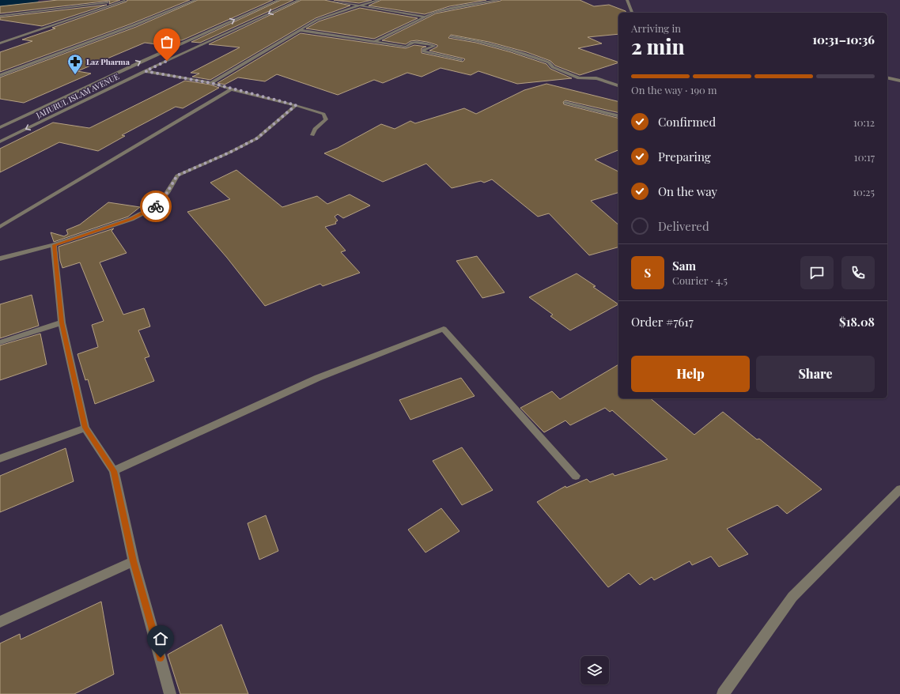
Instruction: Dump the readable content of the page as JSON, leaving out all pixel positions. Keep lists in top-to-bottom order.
{
  "streets": {
    "street": ["JAHURUL ISLAM AVENUE"]
  },
  "places": {
    "pharmacy": ["Laz Pharma"]
  },
  "page": {
    "heading": ["2 min", "Arriving in", "10:31–10:36"],
    "panel": [
      "Sam",
      "Courier · 4.5",
      "Order #7617",
      "$18.08"
    ],
    "bar": "On the way · 190 m",
    "list": [
      ["Confirmed", "10:12"],
      ["Preparing", "10:17"],
      ["On the way", "10:25"],
      "Delivered"
    ],
    "round": "S",
    "buttons": ["Help", "Share"]
  }
}
